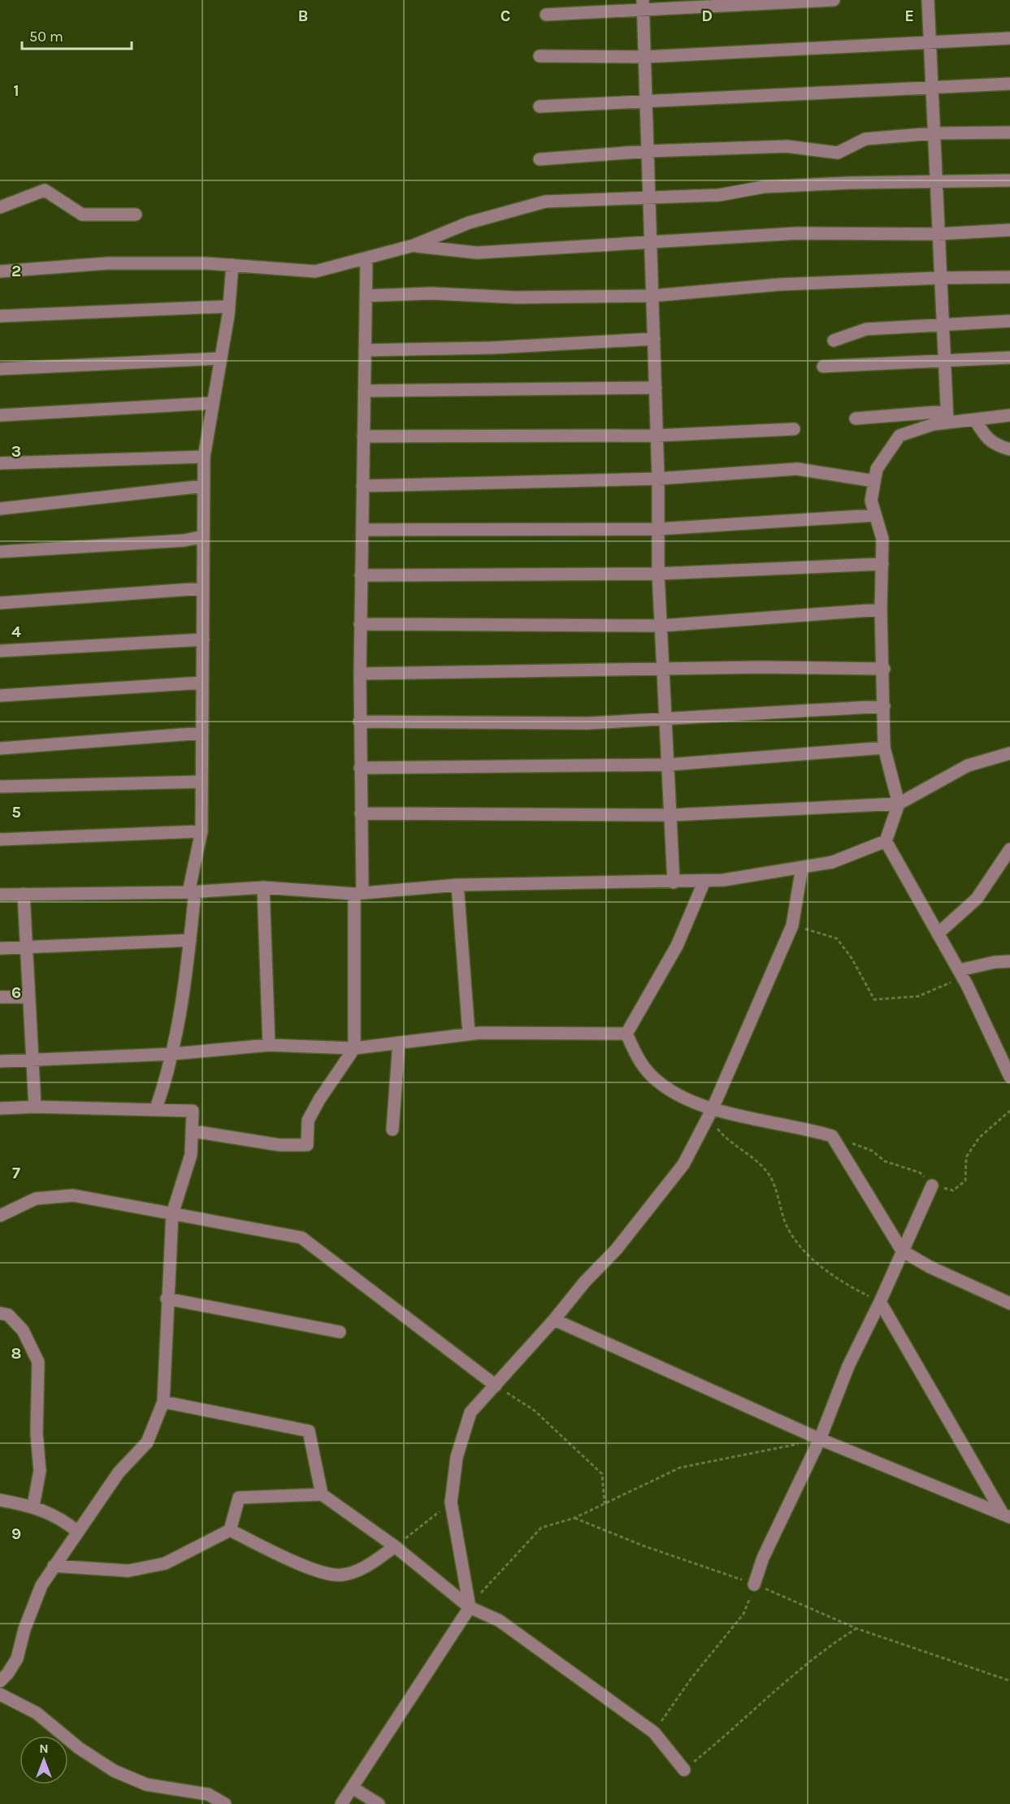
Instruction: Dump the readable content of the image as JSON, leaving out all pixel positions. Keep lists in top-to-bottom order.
{
  "scale_bar": "50 m",
  "north": "top",
  "grid": {
    "columns": [
      "B",
      "C",
      "D",
      "E"
    ],
    "rows": [
      "1",
      "2",
      "3",
      "4",
      "5",
      "6",
      "7",
      "8",
      "9"
    ]
  }
}
